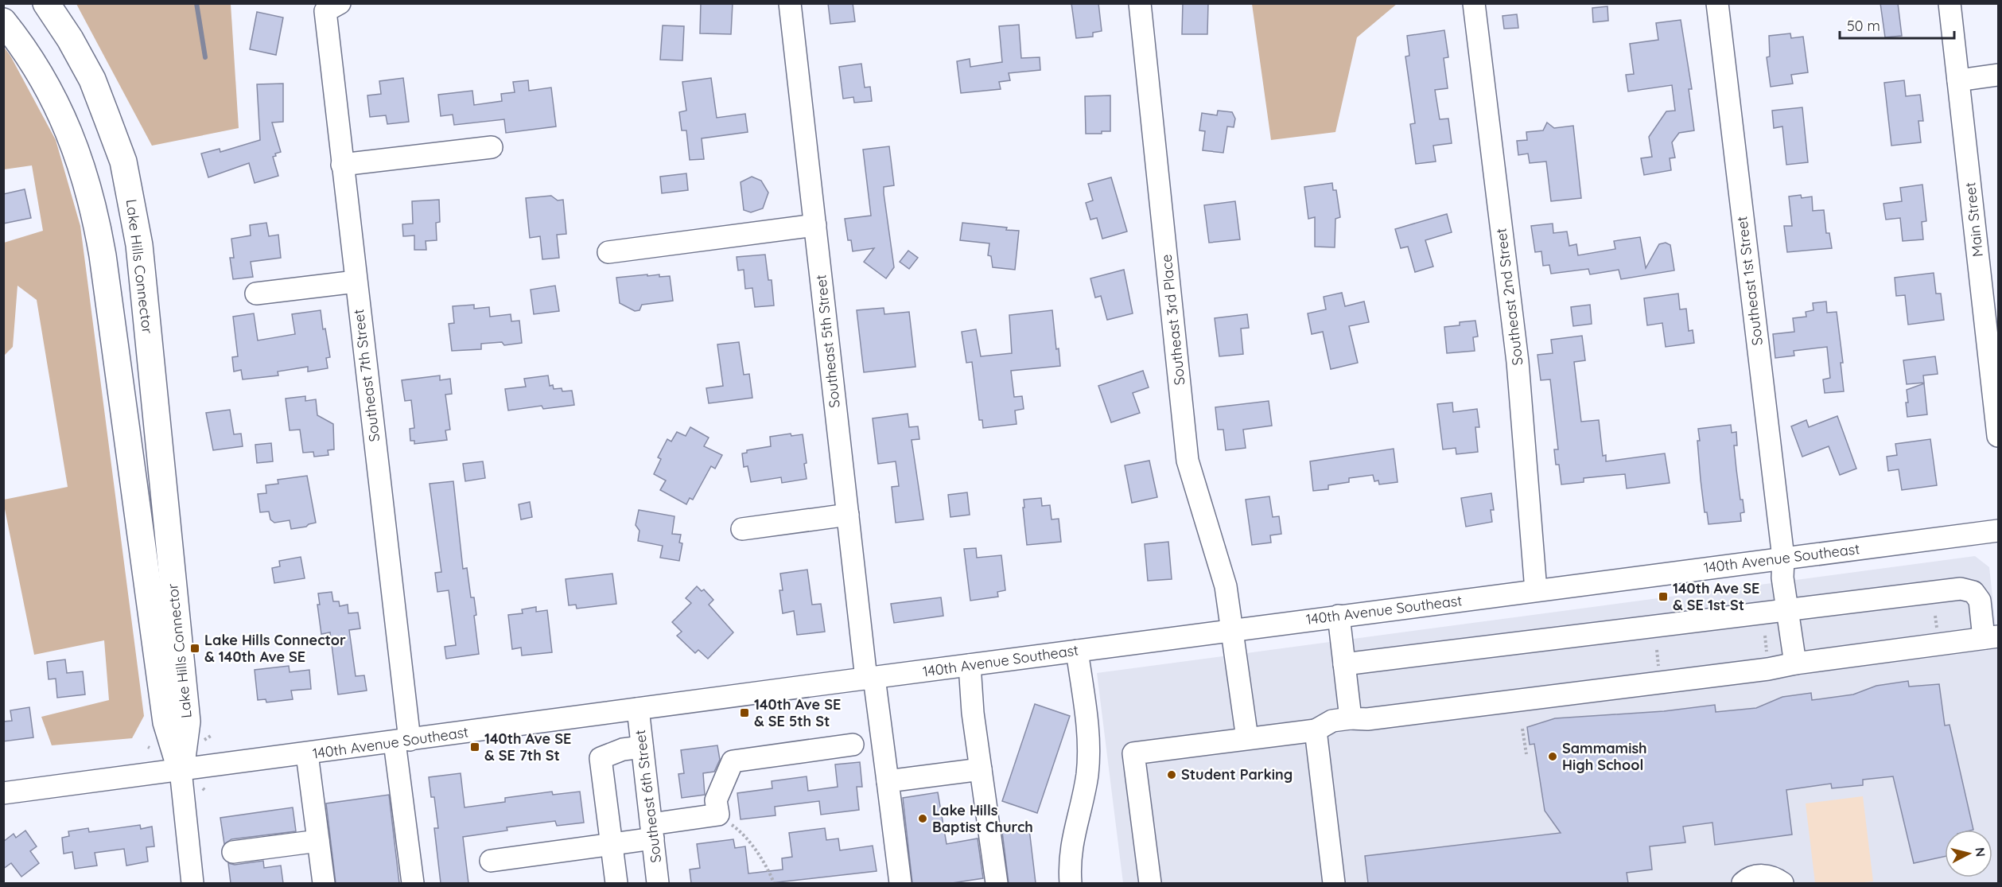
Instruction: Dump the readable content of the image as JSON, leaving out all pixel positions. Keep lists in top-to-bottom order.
{
  "streets": {
    "main road": ["Lake Hills Connector"],
    "street": [
      "Main Street",
      "Southeast 1st Street",
      "Southeast 2nd Street",
      "Southeast 3rd Place",
      "Southeast 5th Street",
      "Southeast 7th Street",
      "140th Avenue Southeast",
      "Southeast 6th Street"
    ]
  },
  "crossings": [
    ["Lake Hills Connector", "140th Avenue Southeast"],
    ["Southeast 1st Street", "140th Avenue Southeast"],
    ["Southeast 2nd Street", "140th Avenue Southeast"],
    ["Southeast 3rd Place", "140th Avenue Southeast"],
    ["Southeast 5th Street", "140th Avenue Southeast"],
    ["Southeast 7th Street", "140th Avenue Southeast"],
    ["140th Avenue Southeast", "Southeast 6th Street"]
  ],
  "places": {
    "transit": [
      "140th Ave SE & SE 1st St",
      "Lake Hills Connector & 140th Ave SE",
      "140th Ave SE & SE 5th St",
      "140th Ave SE & SE 7th St"
    ],
    "other": ["Sammamish High School", "Student Parking", "Lake Hills Baptist Church"]
  },
  "scale_bar": "50 m",
  "north": "right"
}
